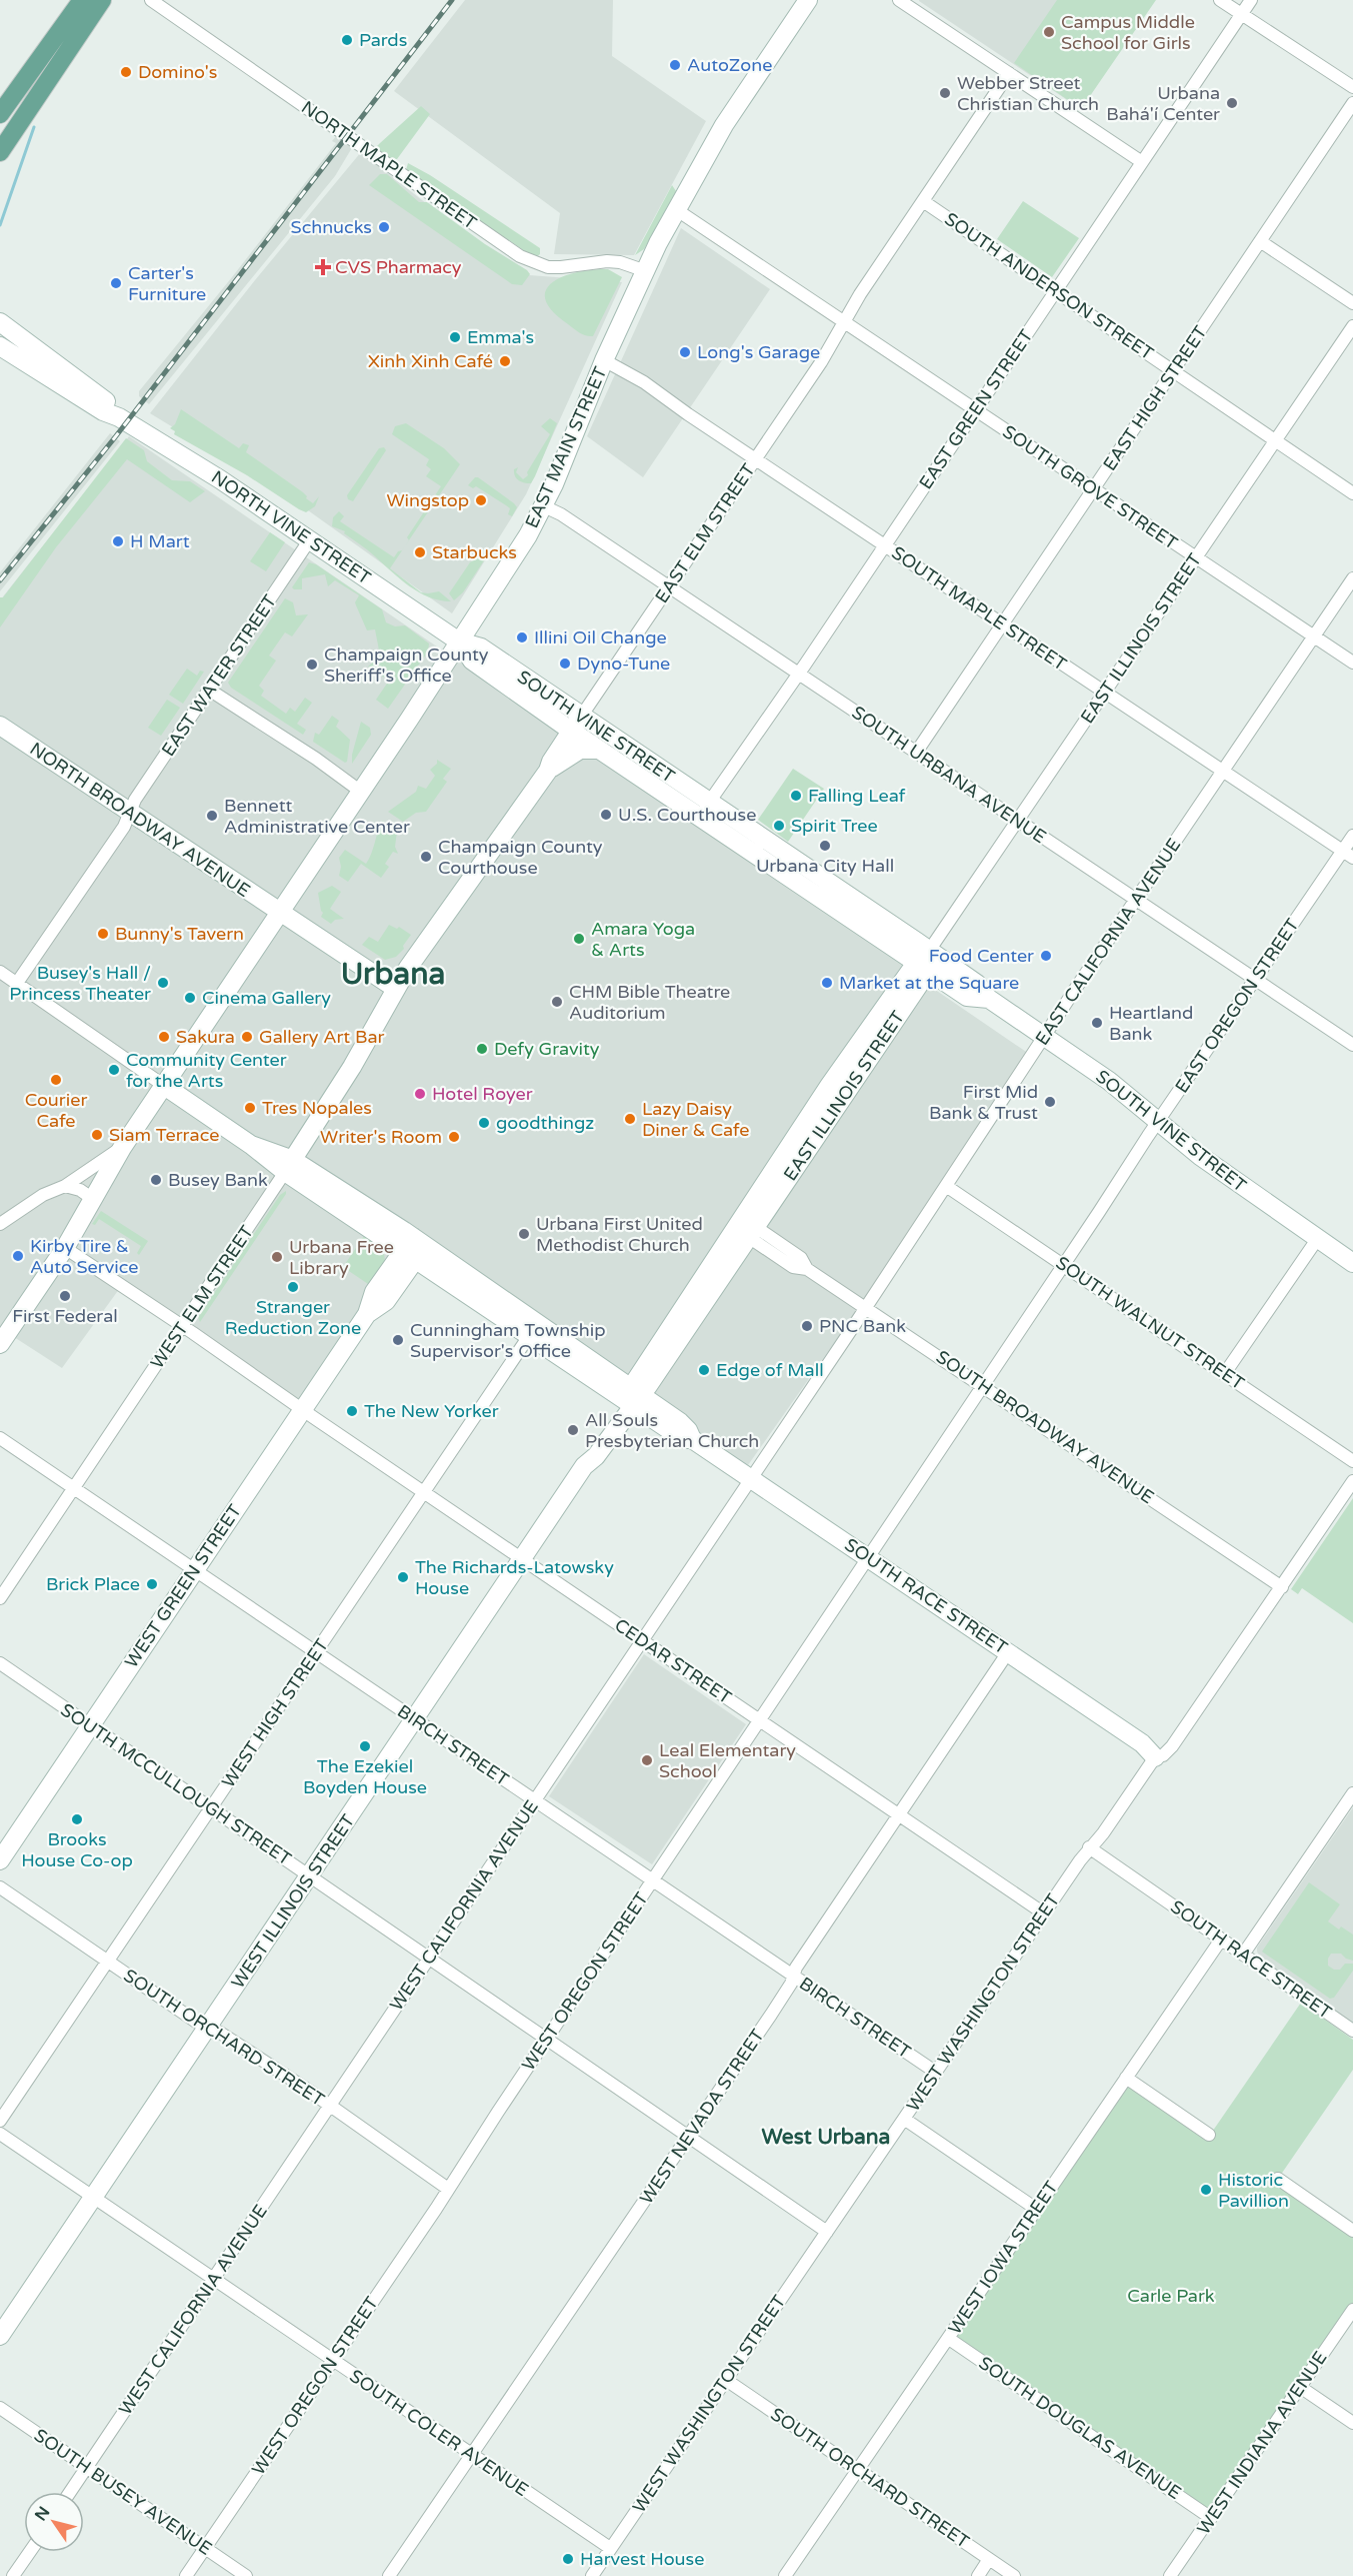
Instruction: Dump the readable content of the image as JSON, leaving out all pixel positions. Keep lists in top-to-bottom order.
{
  "streets": {
    "street": [
      "NORTH MAPLE STREET",
      "SOUTH ANDERSON STREET",
      "EAST HIGH STREET",
      "EAST GREEN STREET",
      "EAST MAIN STREET",
      "SOUTH GROVE STREET",
      "NORTH VINE STREET",
      "EAST ELM STREET",
      "SOUTH MAPLE STREET",
      "EAST ILLINOIS STREET",
      "EAST WATER STREET",
      "SOUTH VINE STREET",
      "SOUTH URBANA AVENUE",
      "NORTH BROADWAY AVENUE",
      "EAST CALIFORNIA AVENUE",
      "EAST OREGON STREET",
      "WEST ELM STREET",
      "SOUTH WALNUT STREET",
      "SOUTH BROADWAY AVENUE",
      "WEST GREEN STREET",
      "SOUTH RACE STREET",
      "CEDAR STREET",
      "WEST HIGH STREET",
      "BIRCH STREET",
      "SOUTH MCCULLOUGH STREET",
      "WEST ILLINOIS STREET",
      "WEST CALIFORNIA AVENUE",
      "WEST OREGON STREET",
      "WEST WASHINGTON STREET",
      "SOUTH ORCHARD STREET",
      "WEST NEVADA STREET",
      "WEST IOWA STREET",
      "SOUTH DOUGLAS AVENUE",
      "SOUTH COLER AVENUE",
      "WEST INDIANA AVENUE",
      "SOUTH BUSEY AVENUE"
    ]
  },
  "crossings": [
    ["NORTH MAPLE STREET", "EAST MAIN STREET"],
    ["SOUTH ANDERSON STREET", "EAST HIGH STREET"],
    ["SOUTH ANDERSON STREET", "EAST GREEN STREET"],
    ["SOUTH ANDERSON STREET", "EAST ELM STREET"],
    ["SOUTH ANDERSON STREET", "EAST ILLINOIS STREET"],
    ["EAST HIGH STREET", "SOUTH GROVE STREET"],
    ["EAST HIGH STREET", "SOUTH MAPLE STREET"],
    ["EAST HIGH STREET", "SOUTH URBANA AVENUE"],
    ["EAST GREEN STREET", "SOUTH GROVE STREET"],
    ["EAST GREEN STREET", "SOUTH MAPLE STREET"],
    ["EAST GREEN STREET", "SOUTH VINE STREET"],
    ["EAST GREEN STREET", "SOUTH URBANA AVENUE"],
    ["EAST MAIN STREET", "SOUTH GROVE STREET"],
    ["EAST MAIN STREET", "NORTH VINE STREET"],
    ["EAST MAIN STREET", "SOUTH MAPLE STREET"],
    ["EAST MAIN STREET", "SOUTH VINE STREET"],
    ["EAST MAIN STREET", "SOUTH URBANA AVENUE"],
    ["EAST MAIN STREET", "NORTH BROADWAY AVENUE"],
    ["EAST MAIN STREET", "SOUTH RACE STREET"],
    ["EAST MAIN STREET", "CEDAR STREET"],
    ["SOUTH GROVE STREET", "EAST ELM STREET"],
    ["SOUTH GROVE STREET", "EAST ILLINOIS STREET"],
    ["SOUTH GROVE STREET", "EAST CALIFORNIA AVENUE"],
    ["NORTH VINE STREET", "EAST WATER STREET"],
    ["NORTH VINE STREET", "SOUTH VINE STREET"],
    ["EAST ELM STREET", "SOUTH MAPLE STREET"],
    ["EAST ELM STREET", "SOUTH VINE STREET"],
    ["EAST ELM STREET", "SOUTH URBANA AVENUE"],
    ["EAST ELM STREET", "WEST ELM STREET"],
    ["SOUTH MAPLE STREET", "EAST ILLINOIS STREET"],
    ["SOUTH MAPLE STREET", "EAST CALIFORNIA AVENUE"],
    ["SOUTH MAPLE STREET", "EAST OREGON STREET"],
    ["EAST ILLINOIS STREET", "SOUTH VINE STREET"],
    ["EAST ILLINOIS STREET", "SOUTH URBANA AVENUE"],
    ["EAST ILLINOIS STREET", "SOUTH BROADWAY AVENUE"],
    ["EAST ILLINOIS STREET", "WEST ILLINOIS STREET"],
    ["EAST WATER STREET", "NORTH BROADWAY AVENUE"],
    ["EAST WATER STREET", "SOUTH RACE STREET"],
    ["SOUTH VINE STREET", "EAST CALIFORNIA AVENUE"],
    ["SOUTH VINE STREET", "EAST OREGON STREET"],
    ["SOUTH URBANA AVENUE", "EAST CALIFORNIA AVENUE"],
    ["SOUTH URBANA AVENUE", "EAST OREGON STREET"],
    ["EAST CALIFORNIA AVENUE", "SOUTH WALNUT STREET"],
    ["EAST CALIFORNIA AVENUE", "SOUTH BROADWAY AVENUE"],
    ["EAST CALIFORNIA AVENUE", "WEST CALIFORNIA AVENUE"],
    ["EAST OREGON STREET", "SOUTH WALNUT STREET"],
    ["EAST OREGON STREET", "SOUTH BROADWAY AVENUE"],
    ["EAST OREGON STREET", "WEST OREGON STREET"],
    ["WEST ELM STREET", "SOUTH RACE STREET"],
    ["WEST ELM STREET", "CEDAR STREET"],
    ["WEST ELM STREET", "BIRCH STREET"],
    ["SOUTH BROADWAY AVENUE", "WEST ILLINOIS STREET"],
    ["SOUTH BROADWAY AVENUE", "WEST CALIFORNIA AVENUE"],
    ["SOUTH BROADWAY AVENUE", "WEST OREGON STREET"],
    ["SOUTH BROADWAY AVENUE", "WEST WASHINGTON STREET"],
    ["WEST GREEN STREET", "SOUTH RACE STREET"],
    ["WEST GREEN STREET", "CEDAR STREET"],
    ["WEST GREEN STREET", "BIRCH STREET"],
    ["WEST GREEN STREET", "SOUTH MCCULLOUGH STREET"],
    ["SOUTH RACE STREET", "WEST HIGH STREET"],
    ["SOUTH RACE STREET", "WEST ILLINOIS STREET"],
    ["SOUTH RACE STREET", "WEST CALIFORNIA AVENUE"],
    ["SOUTH RACE STREET", "WEST OREGON STREET"],
    ["SOUTH RACE STREET", "WEST WASHINGTON STREET"],
    ["SOUTH RACE STREET", "WEST NEVADA STREET"],
    ["SOUTH RACE STREET", "WEST IOWA STREET"],
    ["CEDAR STREET", "WEST HIGH STREET"],
    ["CEDAR STREET", "WEST ILLINOIS STREET"],
    ["CEDAR STREET", "WEST CALIFORNIA AVENUE"],
    ["CEDAR STREET", "WEST OREGON STREET"],
    ["CEDAR STREET", "WEST WASHINGTON STREET"],
    ["CEDAR STREET", "WEST NEVADA STREET"],
    ["WEST HIGH STREET", "BIRCH STREET"],
    ["WEST HIGH STREET", "SOUTH MCCULLOUGH STREET"],
    ["WEST HIGH STREET", "SOUTH ORCHARD STREET"],
    ["BIRCH STREET", "WEST ILLINOIS STREET"],
    ["BIRCH STREET", "WEST CALIFORNIA AVENUE"],
    ["BIRCH STREET", "WEST OREGON STREET"],
    ["BIRCH STREET", "WEST WASHINGTON STREET"],
    ["BIRCH STREET", "WEST NEVADA STREET"],
    ["SOUTH MCCULLOUGH STREET", "WEST ILLINOIS STREET"],
    ["SOUTH MCCULLOUGH STREET", "WEST CALIFORNIA AVENUE"],
    ["SOUTH MCCULLOUGH STREET", "WEST OREGON STREET"],
    ["SOUTH MCCULLOUGH STREET", "WEST WASHINGTON STREET"],
    ["SOUTH MCCULLOUGH STREET", "WEST NEVADA STREET"],
    ["WEST ILLINOIS STREET", "SOUTH ORCHARD STREET"],
    ["WEST ILLINOIS STREET", "SOUTH COLER AVENUE"],
    ["WEST CALIFORNIA AVENUE", "SOUTH ORCHARD STREET"],
    ["WEST CALIFORNIA AVENUE", "SOUTH COLER AVENUE"],
    ["WEST CALIFORNIA AVENUE", "SOUTH BUSEY AVENUE"],
    ["WEST OREGON STREET", "SOUTH ORCHARD STREET"],
    ["WEST OREGON STREET", "SOUTH COLER AVENUE"],
    ["WEST OREGON STREET", "SOUTH BUSEY AVENUE"],
    ["WEST WASHINGTON STREET", "SOUTH ORCHARD STREET"],
    ["WEST WASHINGTON STREET", "SOUTH COLER AVENUE"],
    ["SOUTH ORCHARD STREET", "WEST IOWA STREET"],
    ["WEST NEVADA STREET", "SOUTH COLER AVENUE"],
    ["WEST IOWA STREET", "SOUTH DOUGLAS AVENUE"],
    ["SOUTH DOUGLAS AVENUE", "WEST INDIANA AVENUE"]
  ],
  "districts": ["Urbana", "West Urbana"],
  "parks": ["Carle Park"],
  "places": {
    "other": [
      "Campus Middle School for Girls",
      "Pards",
      "AutoZone",
      "Domino's",
      "Webber Street Christian Church",
      "Urbana Bahá'í Center",
      "Schnucks",
      "Carter's Furniture",
      "Emma's",
      "Long's Garage",
      "Xinh Xinh Café",
      "Wingstop",
      "H Mart",
      "Starbucks",
      "Illini Oil Change",
      "Dyno-Tune",
      "Champaign County Sheriff's Office",
      "Falling Leaf",
      "U.S. Courthouse",
      "Bennett Administrative Center",
      "Spirit Tree",
      "Urbana City Hall",
      "Champaign County Courthouse",
      "Bunny's Tavern",
      "Amara Yoga & Arts",
      "Food Center",
      "Busey's Hall / Princess Theater",
      "Market at the Square",
      "Cinema Gallery",
      "CHM Bible Theatre Auditorium",
      "Heartland Bank",
      "Sakura",
      "Gallery Art Bar",
      "Defy Gravity",
      "Community Center for the Arts",
      "Courier Cafe",
      "Hotel Royer",
      "First Mid Bank & Trust",
      "Tres Nopales",
      "Lazy Daisy Diner & Cafe",
      "goodthingz",
      "Siam Terrace",
      "Writer's Room",
      "Busey Bank",
      "Urbana First United Methodist Church",
      "Kirby Tire & Auto Service",
      "Urbana Free Library",
      "Stranger Reduction Zone",
      "First Federal",
      "PNC Bank",
      "Cunningham Township Supervisor's Office",
      "Edge of Mall",
      "The New Yorker",
      "All Souls Presbyterian Church",
      "The Richards-Latowsky House",
      "Brick Place",
      "The Ezekiel Boyden House",
      "Leal Elementary School",
      "Brooks House Co-op",
      "Historic Pavillion",
      "Harvest House"
    ],
    "health": ["CVS Pharmacy"]
  },
  "north": "top left"
}
